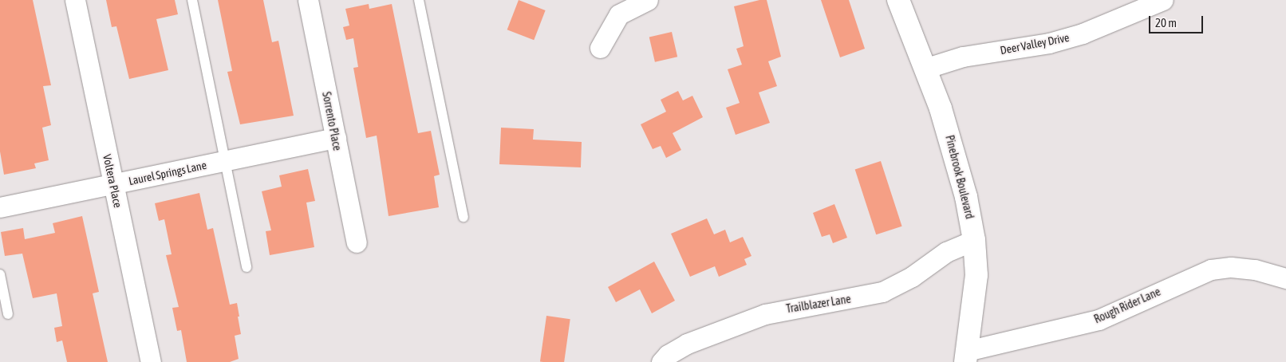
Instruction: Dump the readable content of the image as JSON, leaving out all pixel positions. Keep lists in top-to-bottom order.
{
  "streets": {
    "street": [
      "Deer Valley Drive",
      "Sorrento Place",
      "Laurel Springs Lane",
      "Pinebrook Boulevard",
      "Voltera Place",
      "Trailblazer Lane",
      "Rough Rider Lane"
    ]
  },
  "crossings": [
    ["Deer Valley Drive", "Pinebrook Boulevard"],
    ["Sorrento Place", "Laurel Springs Lane"],
    ["Laurel Springs Lane", "Voltera Place"],
    ["Pinebrook Boulevard", "Trailblazer Lane"],
    ["Pinebrook Boulevard", "Rough Rider Lane"]
  ],
  "scale_bar": "20 m"
}
